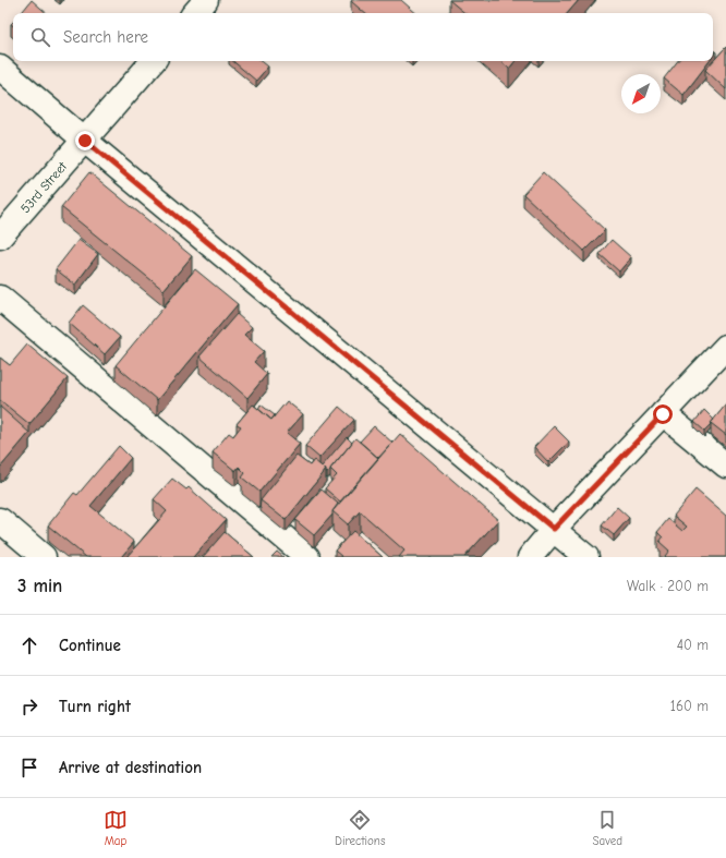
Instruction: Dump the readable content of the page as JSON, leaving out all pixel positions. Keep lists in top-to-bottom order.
{
  "streets": {
    "street": ["53rd Street"]
  },
  "north": "bottom left",
  "page": {
    "search": "Search here",
    "heading": ["3 min", "Walk · 200 m"],
    "list": [
      ["Continue", "40 m"],
      ["Turn right", "160 m"],
      "Arrive at destination"
    ],
    "nav": ["Map", "Directions", "Saved"]
  }
}
